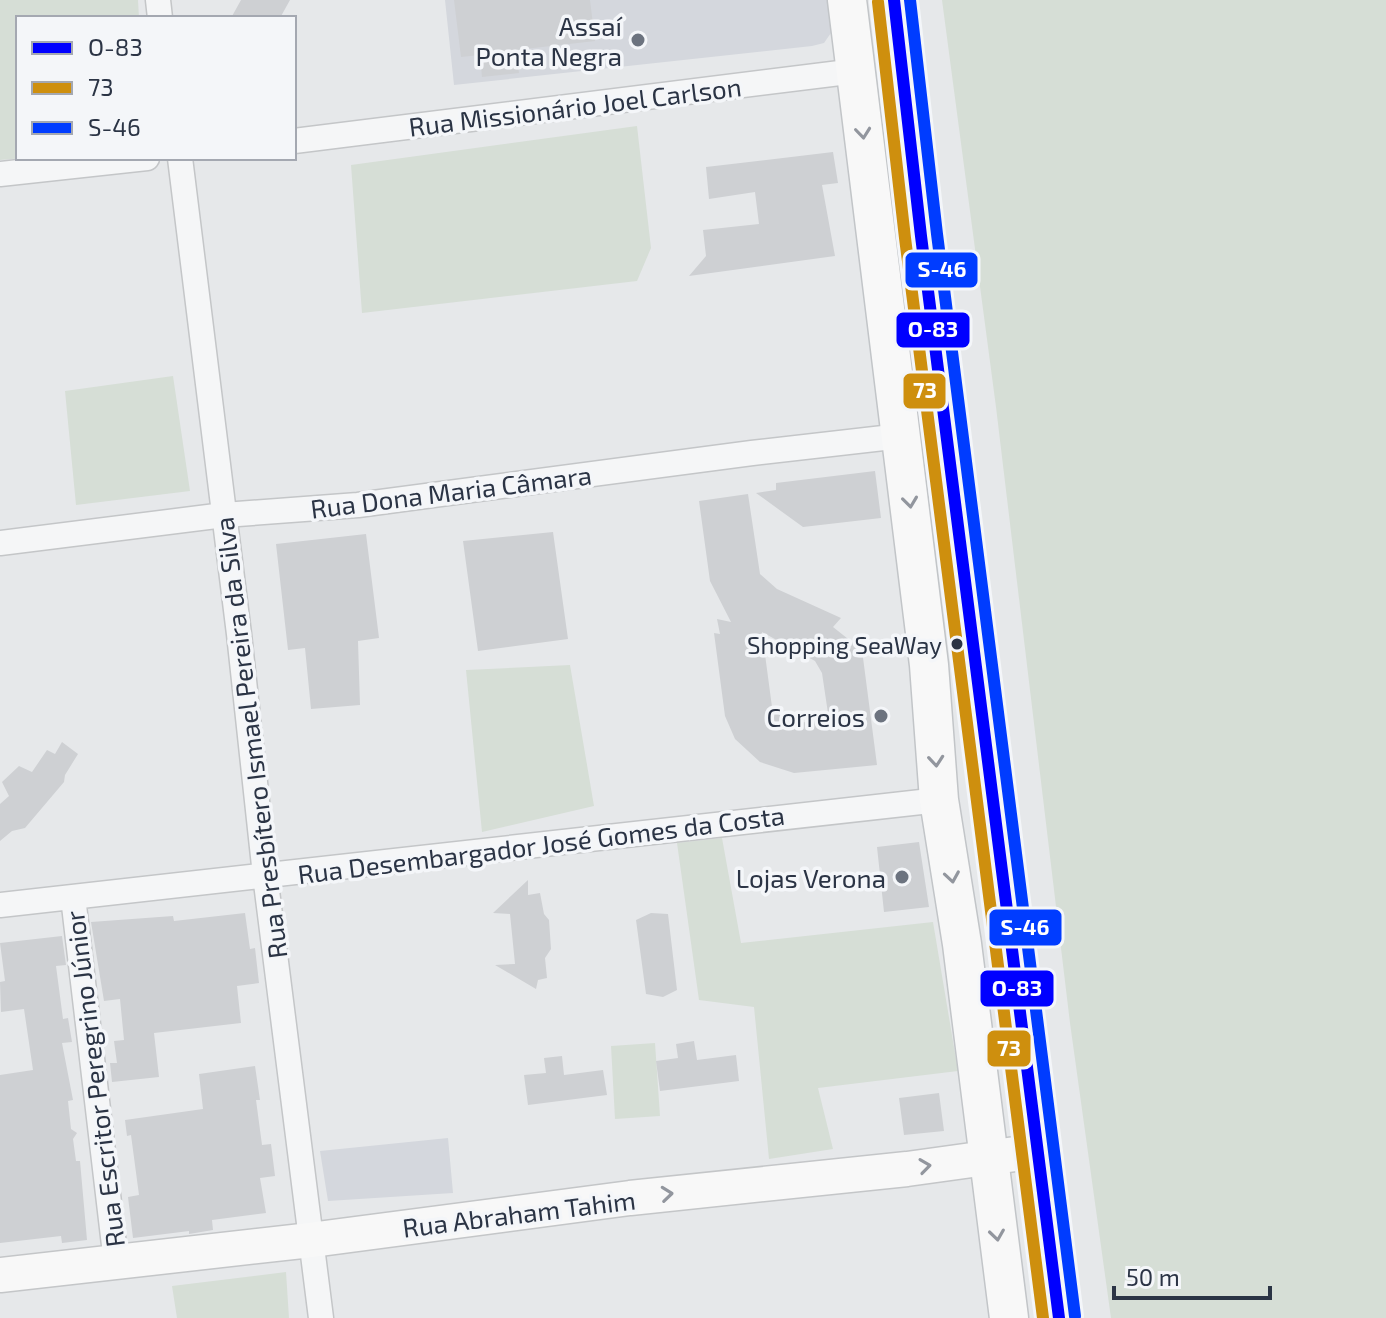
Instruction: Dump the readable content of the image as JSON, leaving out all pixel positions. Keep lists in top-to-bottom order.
{
  "streets": {
    "main road": ["Rua Abraham Tahim"],
    "street": [
      "Rua Missionário Joel Carlson",
      "Rua Dona Maria Câmara",
      "Rua Presbítero Ismael Pereira da Silva",
      "Rua Desembargador José Gomes da Costa",
      "Rua Escritor Peregrino Júnior"
    ]
  },
  "crossings": [
    ["Rua Dona Maria Câmara", "Rua Presbítero Ismael Pereira da Silva"],
    ["Rua Presbítero Ismael Pereira da Silva", "Rua Desembargador José Gomes da Costa"],
    ["Rua Presbítero Ismael Pereira da Silva", "Rua Abraham Tahim"],
    ["Rua Desembargador José Gomes da Costa", "Rua Escritor Peregrino Júnior"],
    ["Rua Escritor Peregrino Júnior", "Rua Abraham Tahim"]
  ],
  "one_way": ["Rua Abraham Tahim"],
  "places": [
    "Assaí Ponta Negra",
    "Shopping SeaWay",
    "Correios",
    "Lojas Verona"
  ],
  "lines": ["transit line O-83", "transit line S-46", "transit line 73"],
  "legend": ["O-83", "73", "S-46"],
  "scale_bar": "50 m"
}
